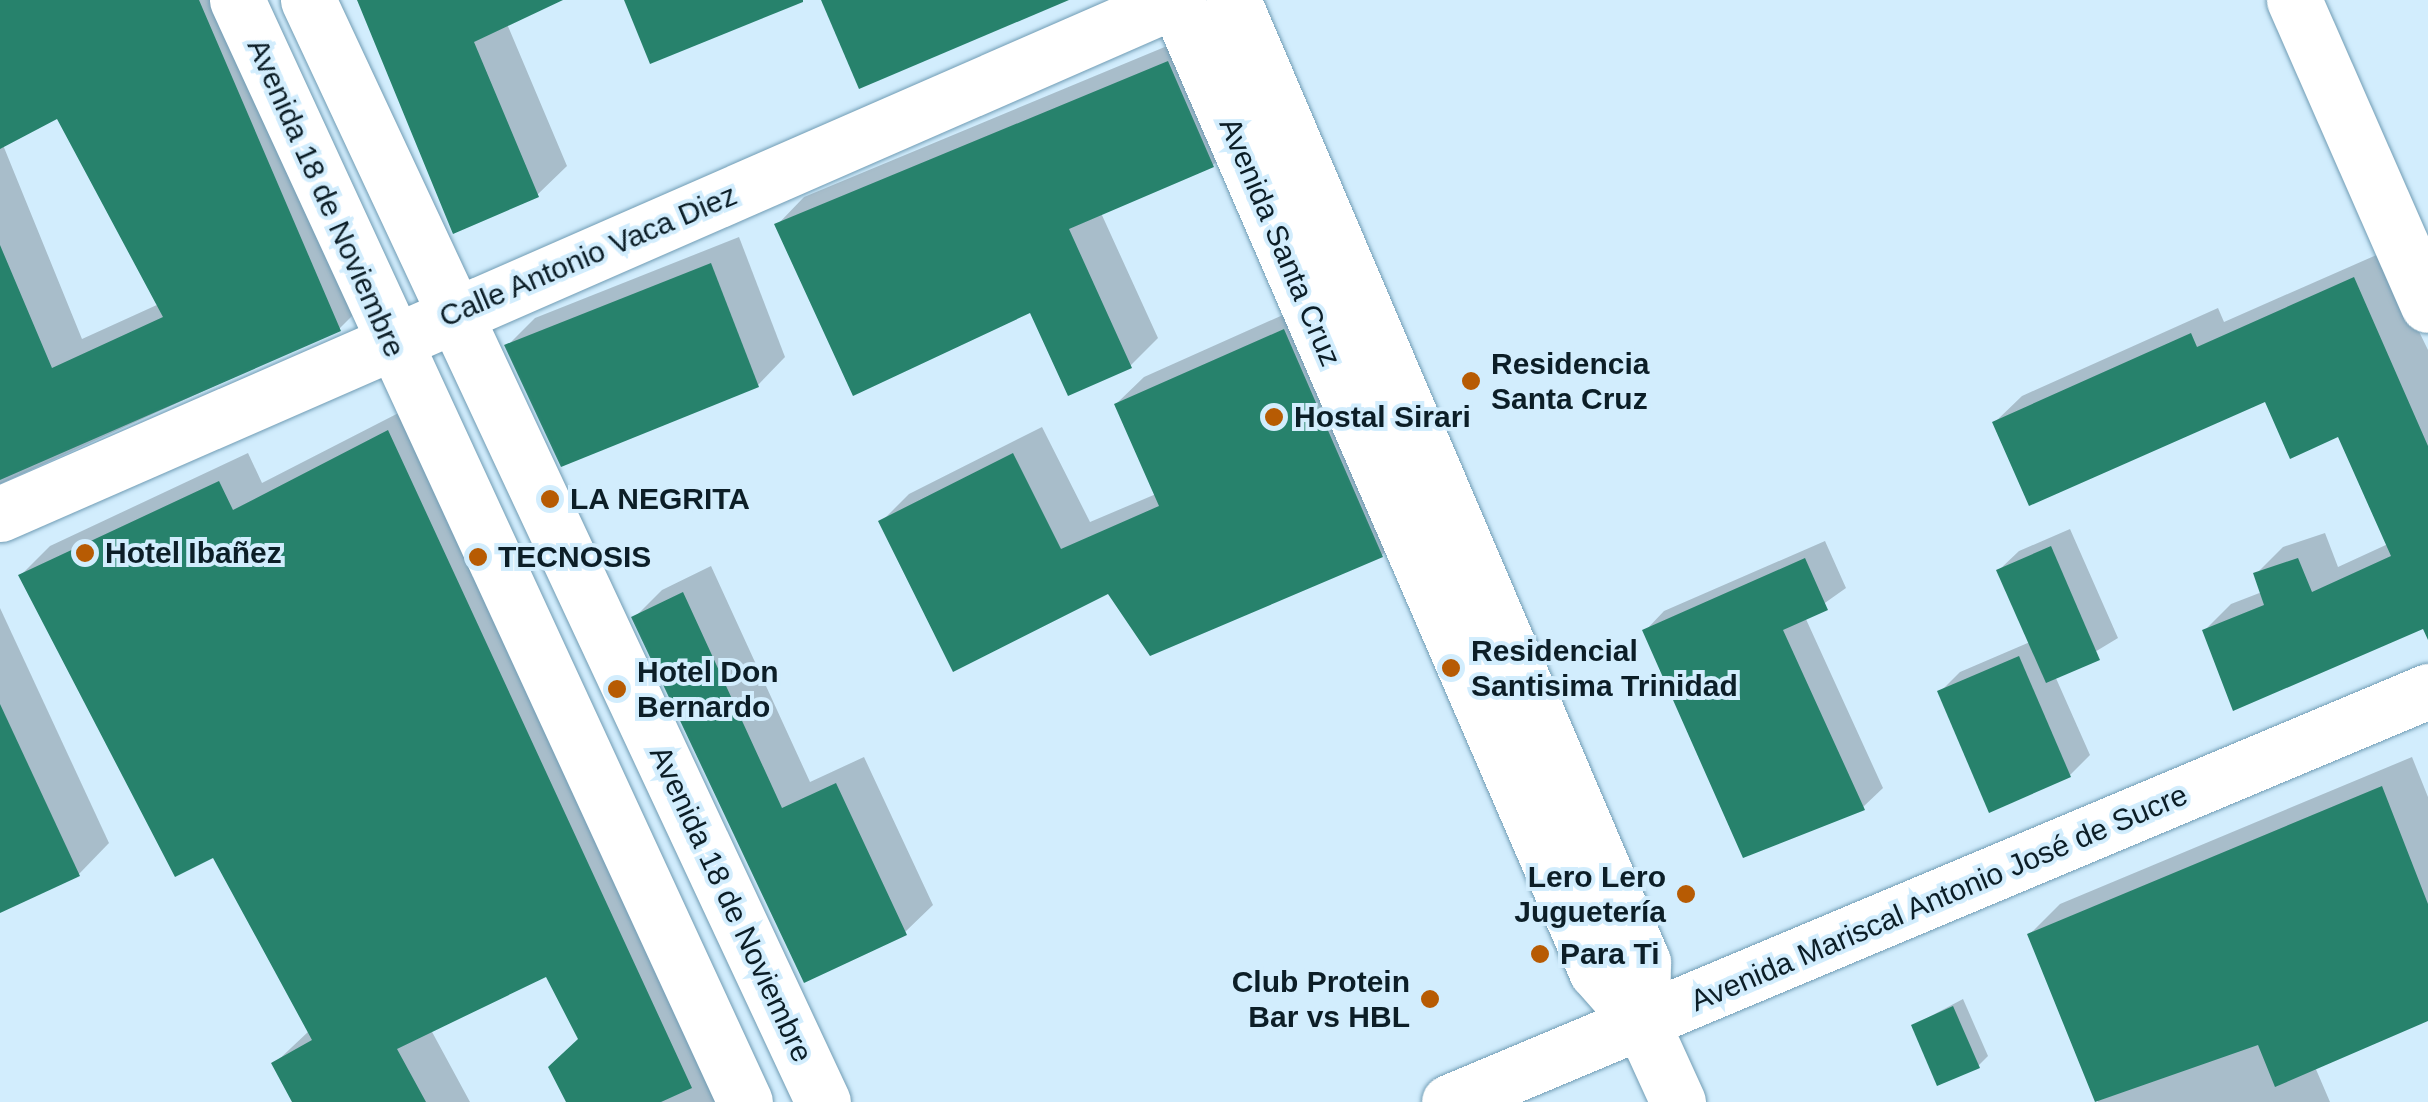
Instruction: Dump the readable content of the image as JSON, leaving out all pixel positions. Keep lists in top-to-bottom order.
{
  "streets": {
    "street": [
      "Avenida 18 de Noviembre",
      "Avenida Santa Cruz",
      "Calle Antonio Vaca Diez",
      "Avenida Mariscal Antonio José de Sucre"
    ]
  },
  "crossings": [
    ["Avenida 18 de Noviembre", "Calle Antonio Vaca Diez"],
    ["Avenida Santa Cruz", "Calle Antonio Vaca Diez"],
    ["Avenida Santa Cruz", "Avenida Mariscal Antonio José de Sucre"]
  ],
  "places": [
    "Residencia Santa Cruz",
    "Hostal Sirari",
    "LA NEGRITA",
    "Hotel Ibañez",
    "TECNOSIS",
    "Residencial Santisima Trinidad",
    "Hotel Don Bernardo",
    "Lero Lero Juguetería",
    "Para Ti",
    "Club Protein Bar vs HBL"
  ]
}
